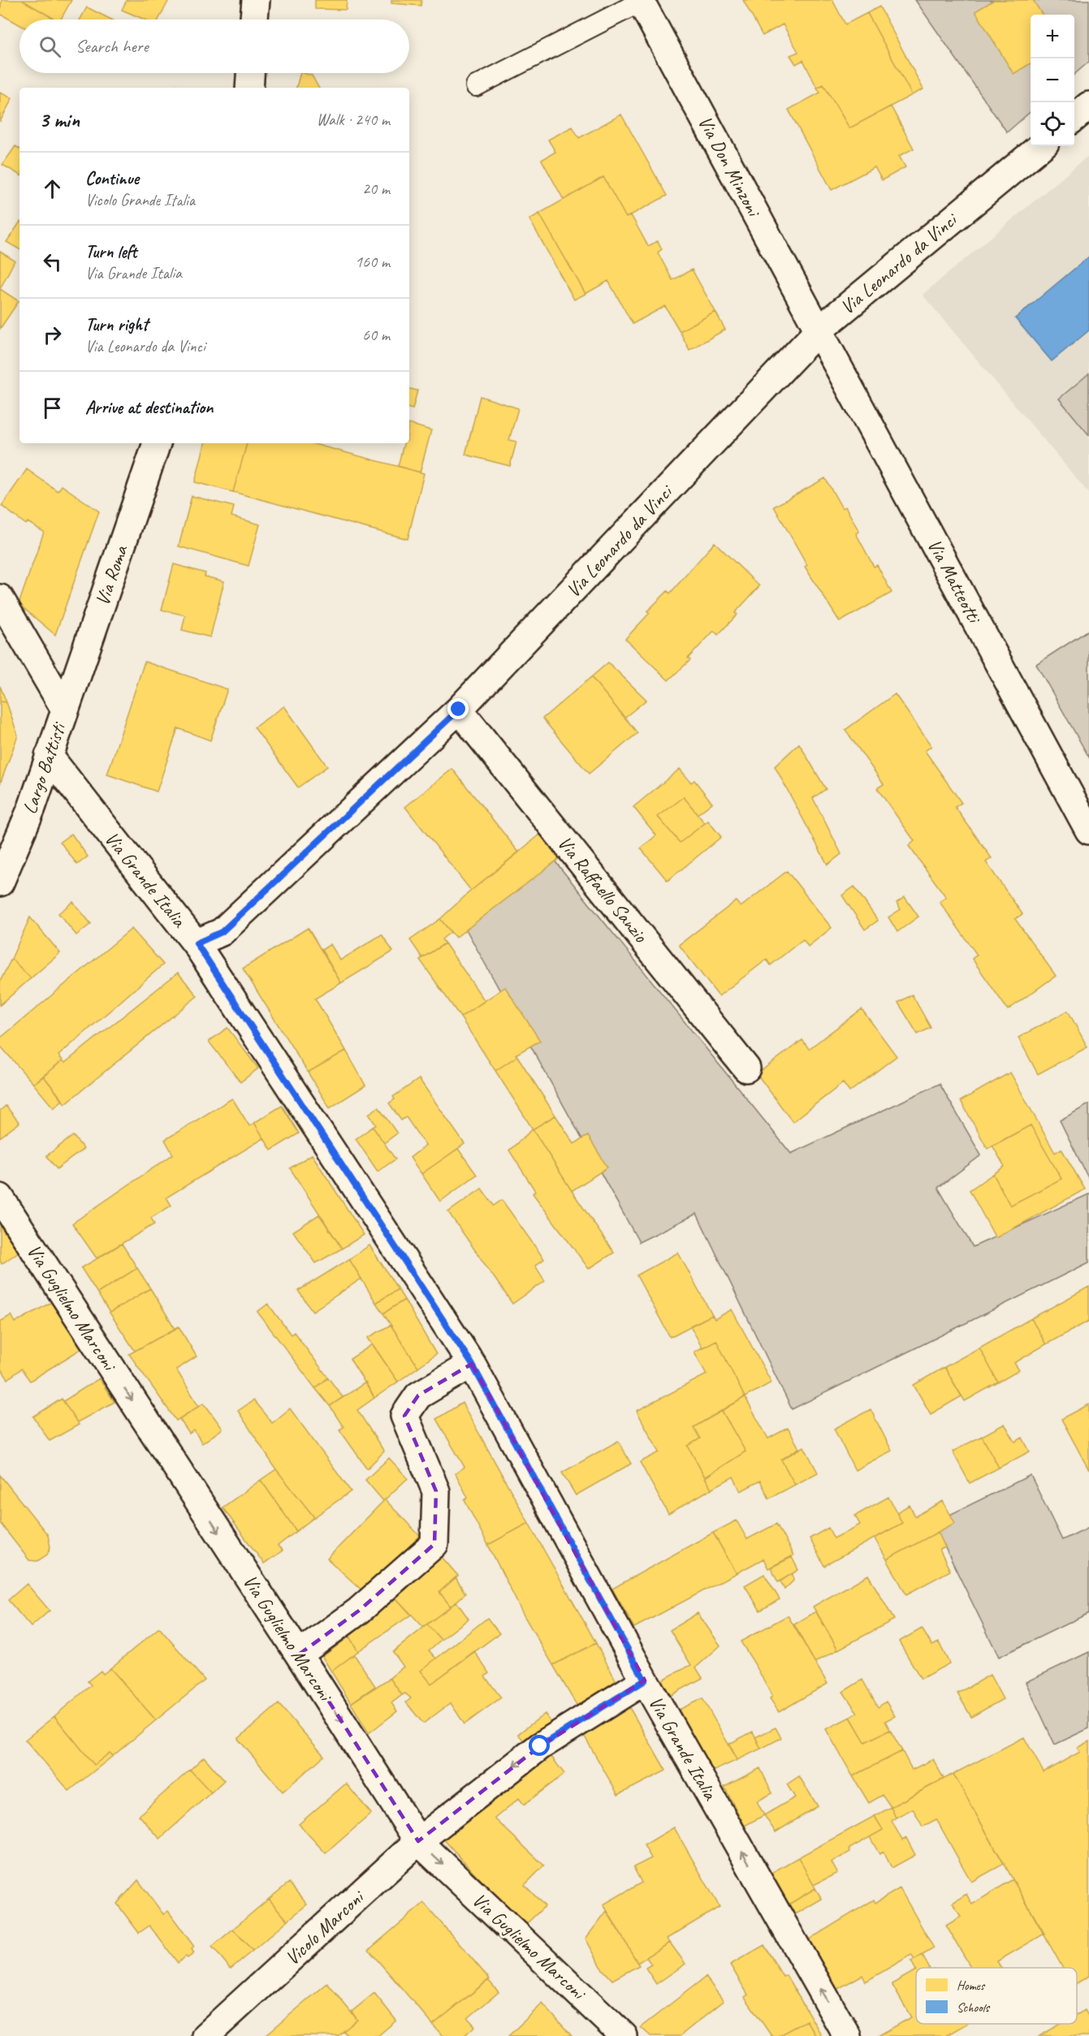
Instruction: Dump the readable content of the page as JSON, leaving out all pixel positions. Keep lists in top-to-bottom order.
{
  "streets": {
    "street": [
      "Via Don Minzoni",
      "Via Leonardo da Vinci",
      "Via Roma",
      "Via Matteotti",
      "Largo Battisti",
      "Via Grande Italia",
      "Via Raffaello Sanzio",
      "Via Guglielmo Marconi",
      "Vicolo Marconi"
    ]
  },
  "crossings": [
    ["Via Don Minzoni", "Via Leonardo da Vinci"],
    ["Via Don Minzoni", "Via Matteotti"],
    ["Via Leonardo da Vinci", "Via Matteotti"],
    ["Via Leonardo da Vinci", "Via Grande Italia"],
    ["Via Leonardo da Vinci", "Via Raffaello Sanzio"],
    ["Via Roma", "Largo Battisti"],
    ["Largo Battisti", "Via Grande Italia"],
    ["Via Grande Italia", "Vicolo Marconi"],
    ["Via Guglielmo Marconi", "Vicolo Marconi"]
  ],
  "one_way": ["Via Guglielmo Marconi", "Vicolo Marconi"],
  "legend": ["Homes", "Schools"],
  "page": {
    "map_buttons": ["+", "−"],
    "search": "Search here",
    "heading": ["3 min", "Walk · 240 m"],
    "list": [
      ["Continue", "Vicolo Grande Italia", "20 m"],
      ["Turn left", "Via Grande Italia", "160 m"],
      ["Turn right", "Via Leonardo da Vinci", "60 m"],
      "Arrive at destination"
    ]
  }
}
